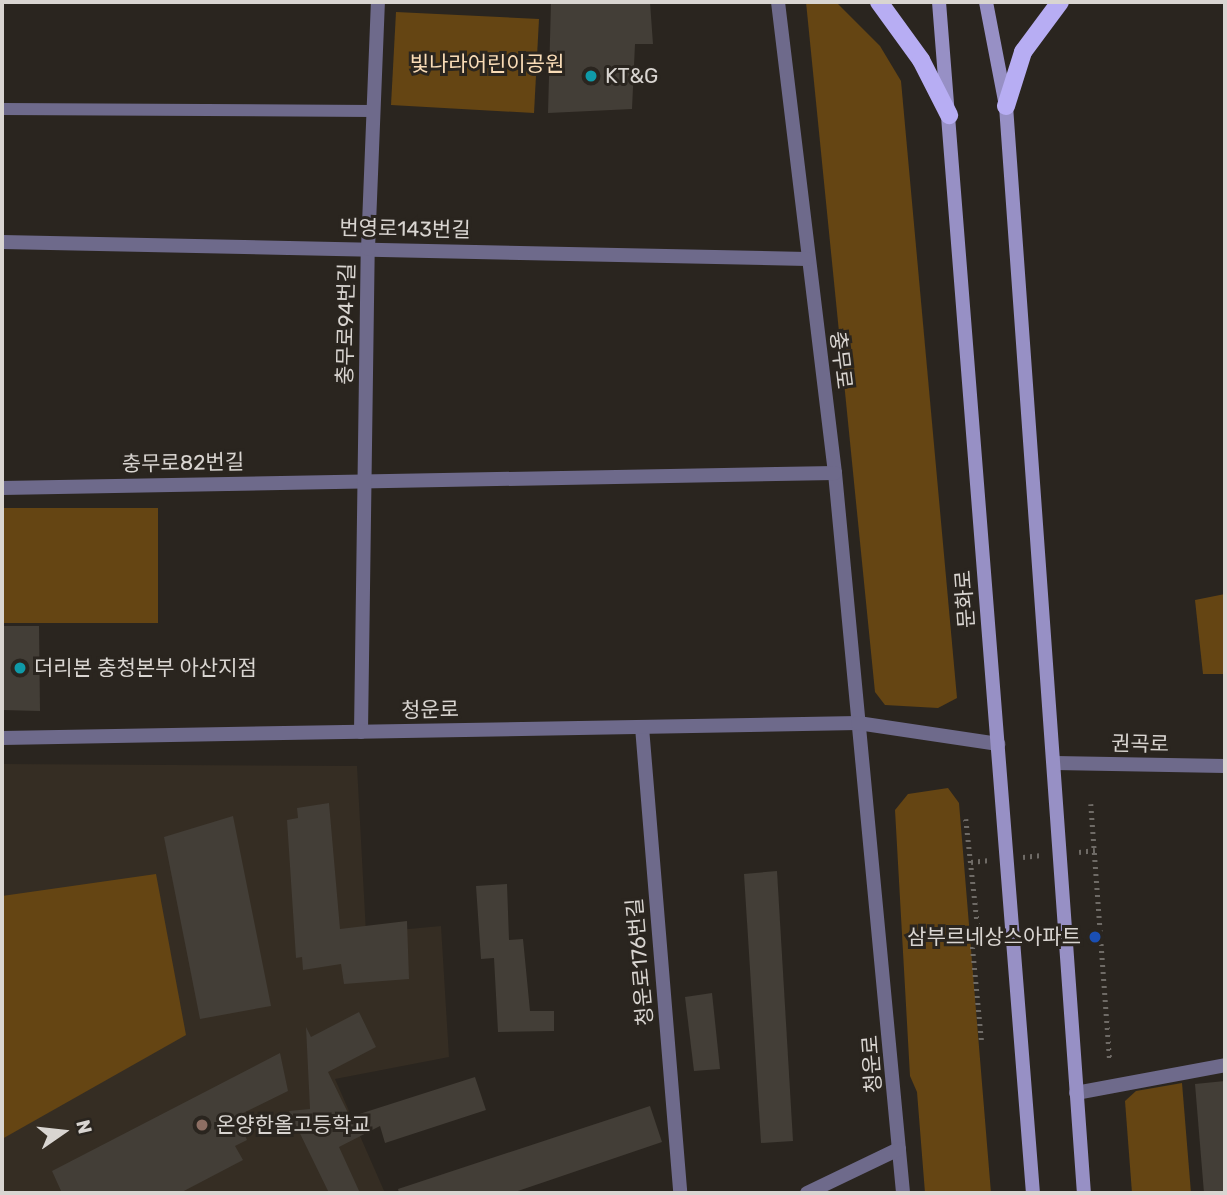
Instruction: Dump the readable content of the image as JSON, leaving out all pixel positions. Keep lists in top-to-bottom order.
{
  "streets": {
    "main road": ["문화로"],
    "street": [
      "번영로143번길",
      "충무로94번길",
      "충무로",
      "충무로82번길",
      "청운로",
      "권곡로",
      "청운로176번길"
    ]
  },
  "crossings": [
    ["번영로143번길", "충무로94번길"],
    ["번영로143번길", "충무로"],
    ["충무로94번길", "충무로82번길"],
    ["충무로94번길", "청운로"],
    ["충무로", "청운로"],
    ["문화로", "청운로"],
    ["청운로", "청운로176번길"]
  ],
  "parks": ["빛나라어린이공원"],
  "places": [
    "KT&G",
    "더리본 충청본부 아산지점",
    "삼부르네상스아파트",
    "온양한올고등학교"
  ],
  "north": "right"
}
